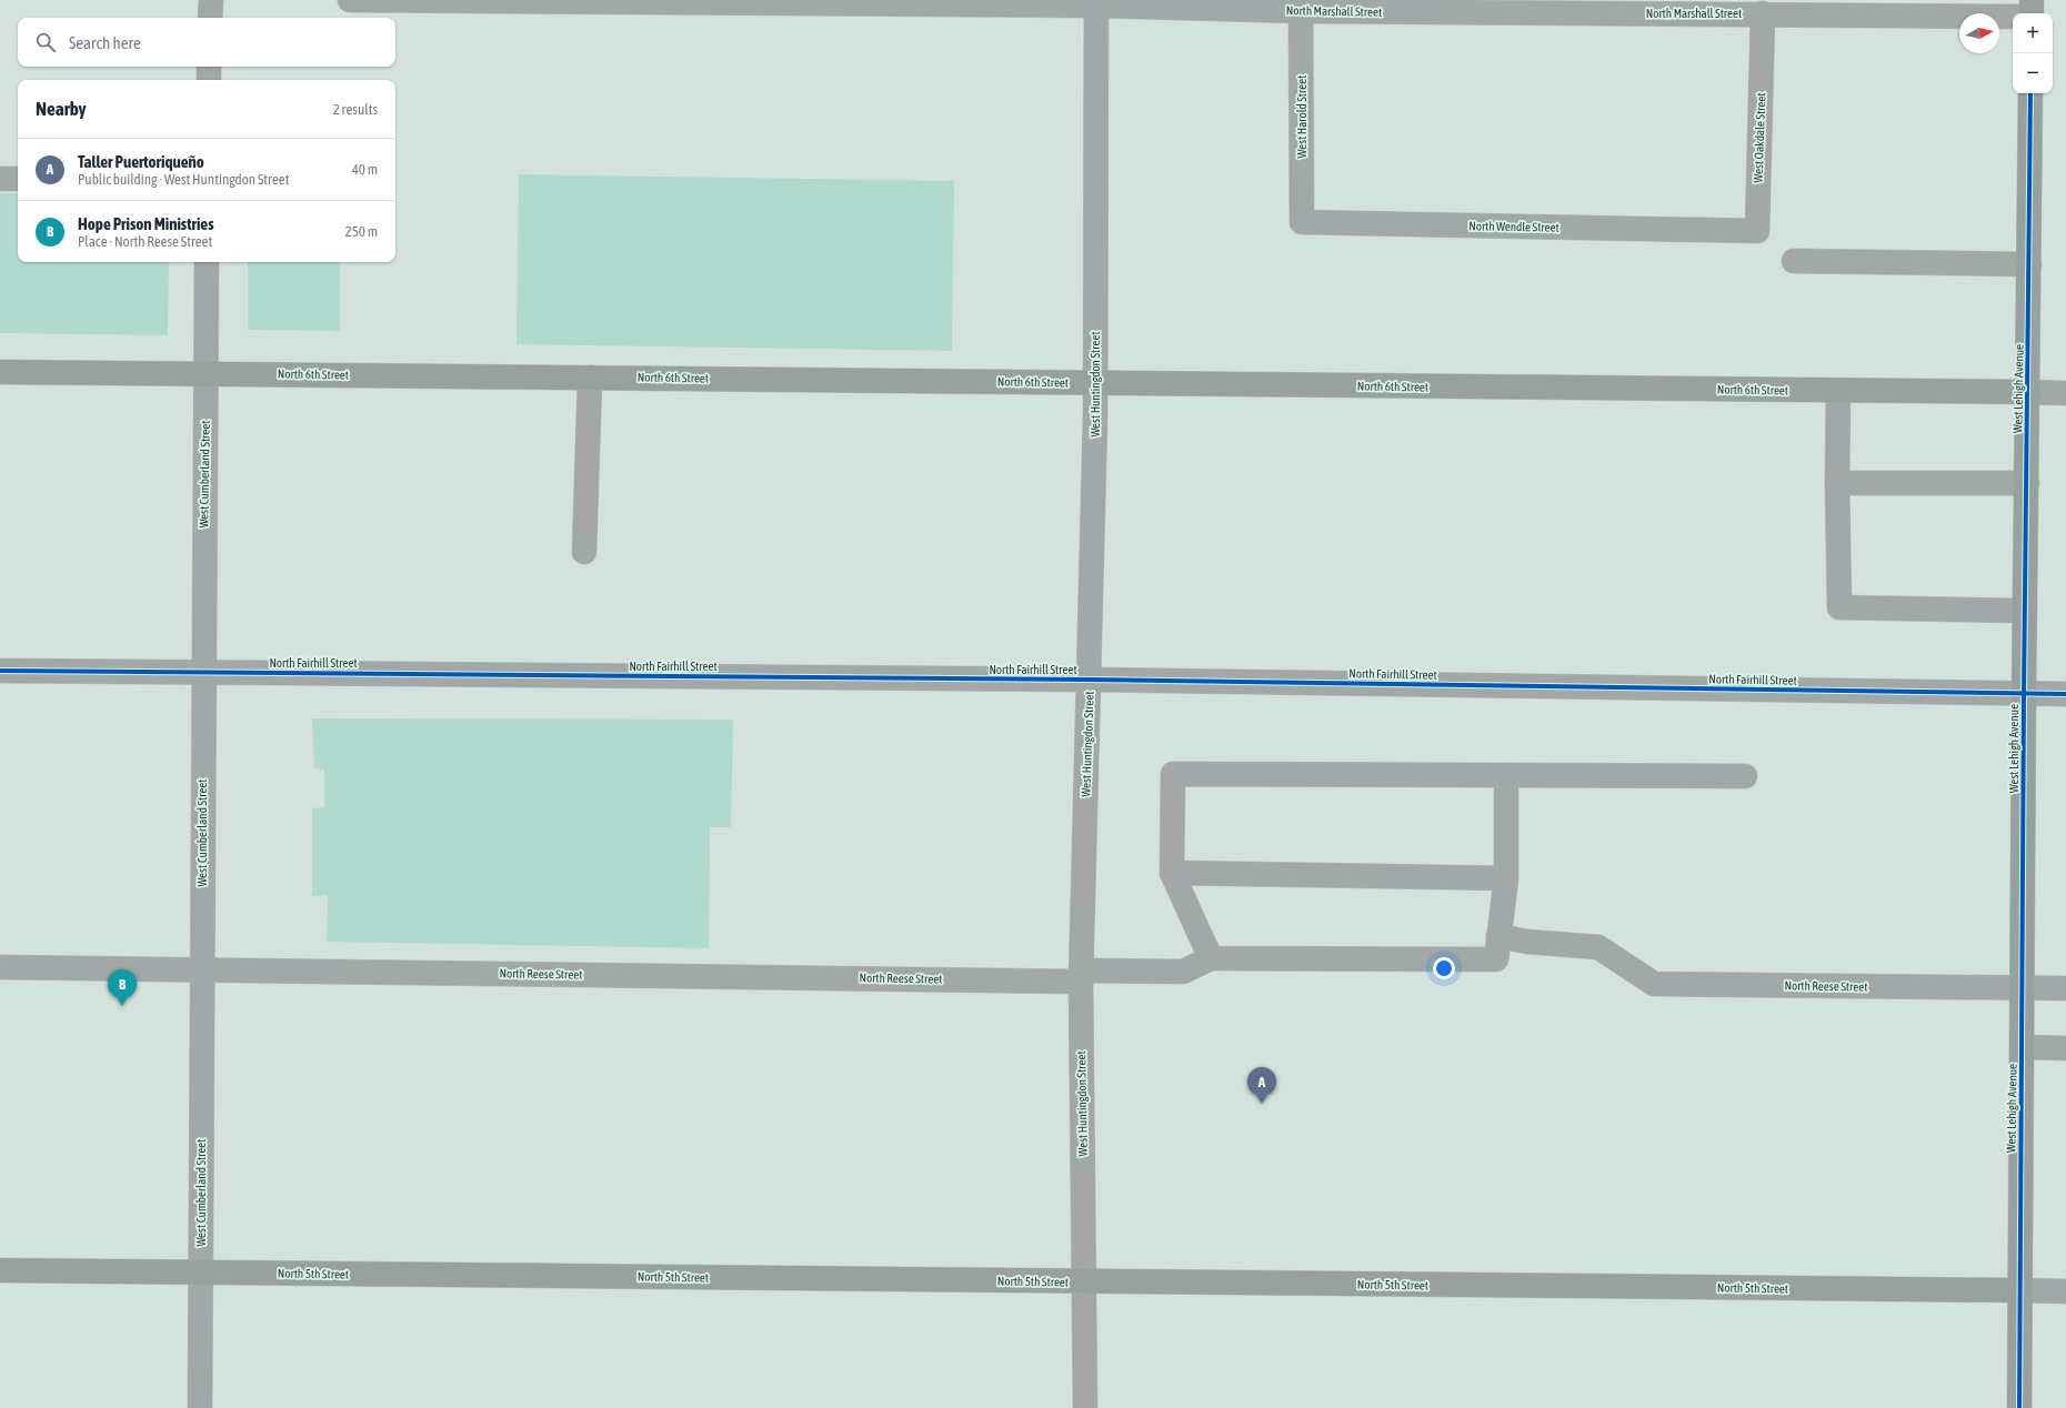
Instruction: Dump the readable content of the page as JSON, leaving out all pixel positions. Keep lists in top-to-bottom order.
{
  "streets": {
    "main road": ["North 6th Street", "West Lehigh Avenue", "North 5th Street"],
    "street": [
      "North Marshall Street",
      "West Harold Street",
      "West Oakdale Street",
      "North Wendle Street",
      "West Huntingdon Street",
      "West Cumberland Street",
      "North Fairhill Street",
      "North Reese Street"
    ]
  },
  "crossings": [
    ["North Marshall Street", "West Harold Street"],
    ["North Marshall Street", "West Oakdale Street"],
    ["North Marshall Street", "West Huntingdon Street"],
    ["West Harold Street", "North Wendle Street"],
    ["West Oakdale Street", "North Wendle Street"],
    ["North 6th Street", "West Huntingdon Street"],
    ["North 6th Street", "West Lehigh Avenue"],
    ["North 6th Street", "West Cumberland Street"],
    ["West Huntingdon Street", "North Fairhill Street"],
    ["West Huntingdon Street", "North Reese Street"],
    ["West Huntingdon Street", "North 5th Street"],
    ["West Lehigh Avenue", "North Fairhill Street"],
    ["West Lehigh Avenue", "North Reese Street"],
    ["West Lehigh Avenue", "North 5th Street"],
    ["West Cumberland Street", "North Fairhill Street"],
    ["West Cumberland Street", "North Reese Street"],
    ["West Cumberland Street", "North 5th Street"]
  ],
  "north": "right",
  "page": {
    "map_buttons": ["+", "−"],
    "search": "Search here",
    "heading": ["Nearby", "2 results"],
    "list": [
      {
        "mark": "A",
        "name": "Taller Puertoriqueño",
        "note": "Public building · West Huntingdon Street",
        "value": "40 m"
      },
      {
        "mark": "B",
        "name": "Hope Prison Ministries",
        "note": "Place · North Reese Street",
        "value": "250 m"
      }
    ],
    "pins": ["B", "A"]
  }
}
